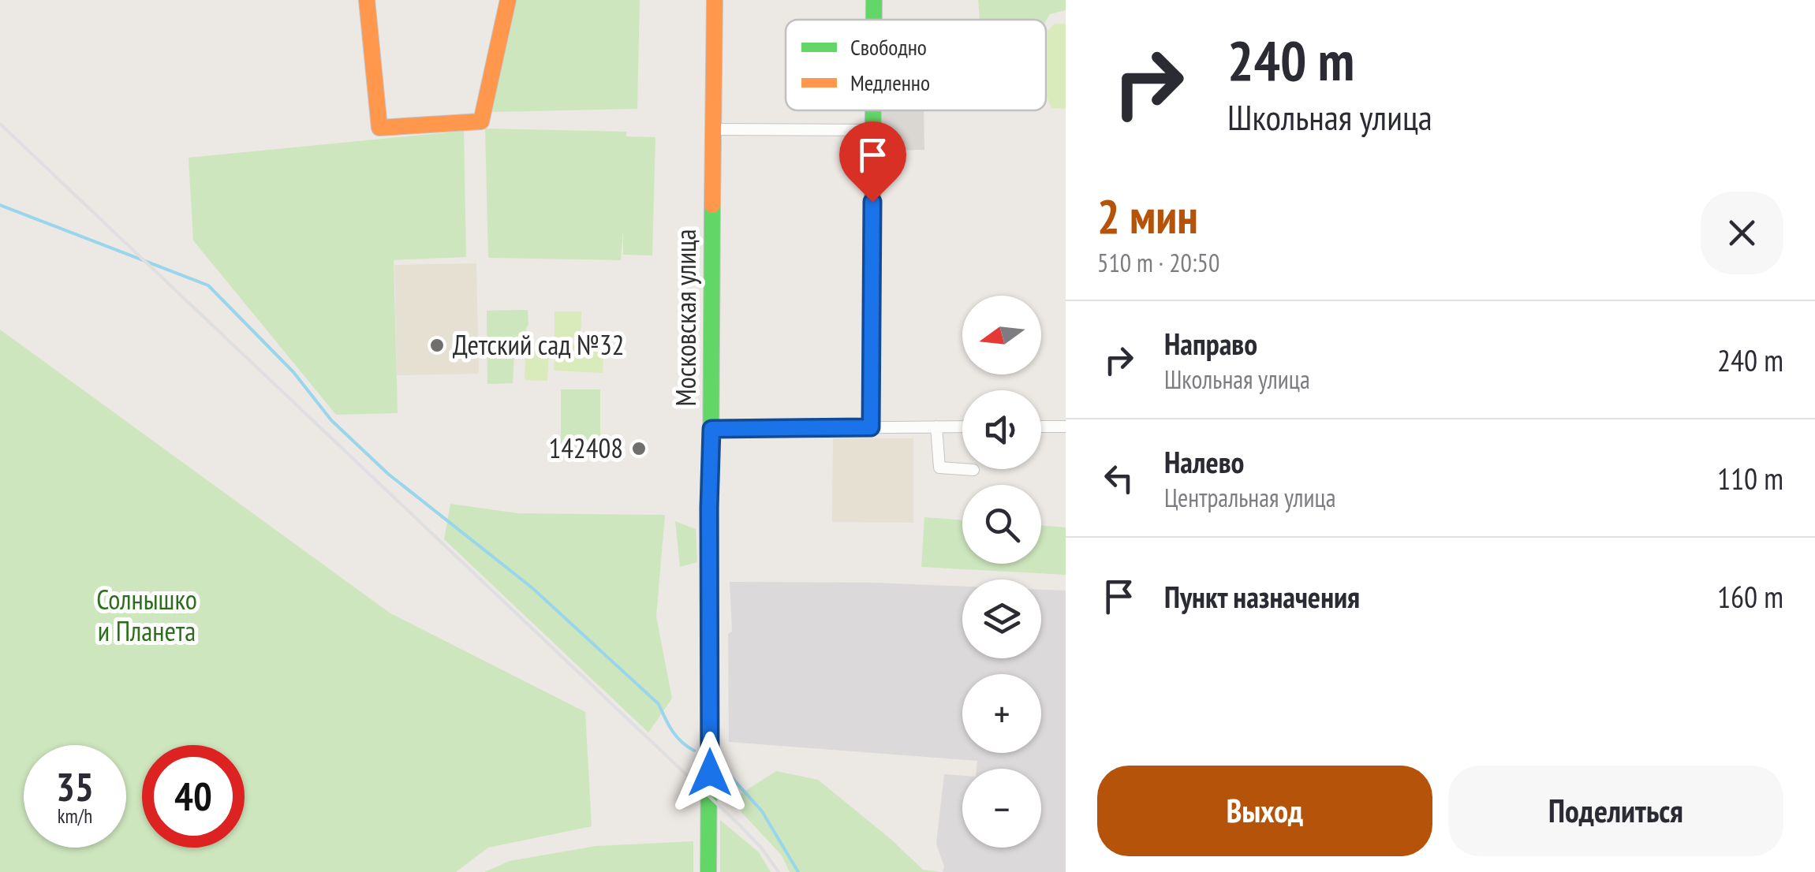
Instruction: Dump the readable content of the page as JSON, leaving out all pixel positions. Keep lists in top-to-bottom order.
{
  "streets": {
    "street": ["Московская улица"]
  },
  "parks": ["Солнышко и Планета"],
  "places": ["Детский сад №32", "142408"],
  "legend": ["Свободно", "Медленно"],
  "north": "left",
  "page": {
    "turn": ["240 m", "Школьная улица"],
    "heading": ["2 мин", "510 m · 20:50"],
    "map_buttons": ["+", "−"],
    "list": [
      {
        "name": "Направо",
        "note": "Школьная улица",
        "value": "240 m"
      },
      {
        "name": "Налево",
        "note": "Центральная улица",
        "value": "110 m"
      },
      {
        "name": "Пункт назначения",
        "value": "160 m"
      }
    ],
    "speed": "35 km/h",
    "limit": "40",
    "buttons": ["Выход", "Поделиться"]
  }
}
